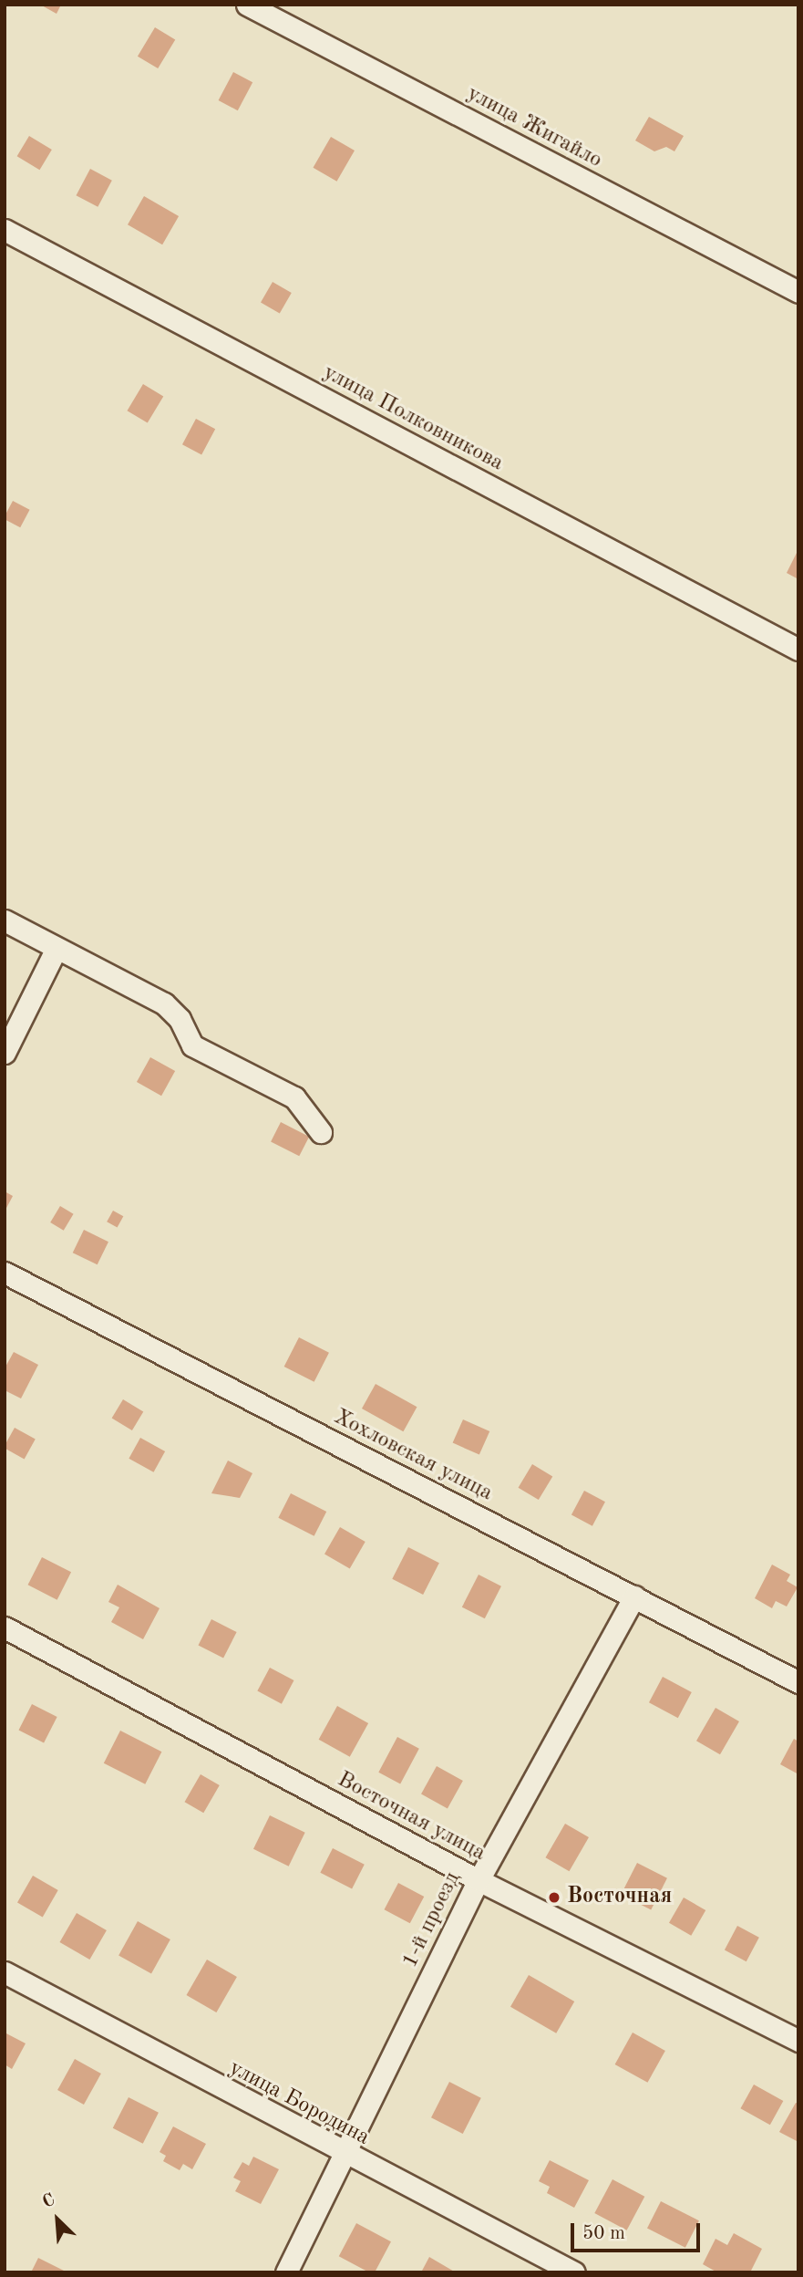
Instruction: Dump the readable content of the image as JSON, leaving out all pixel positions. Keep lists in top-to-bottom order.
{
  "streets": {
    "street": [
      "улица Жигайло",
      "улица Полковникова",
      "Хохловская улица",
      "Восточная улица",
      "1-й проезд",
      "улица Бородина"
    ]
  },
  "crossings": [
    ["Хохловская улица", "1-й проезд"],
    ["Восточная улица", "1-й проезд"],
    ["1-й проезд", "улица Бородина"]
  ],
  "places": ["Восточная"],
  "scale_bar": "50 m",
  "north": "top left"
}
